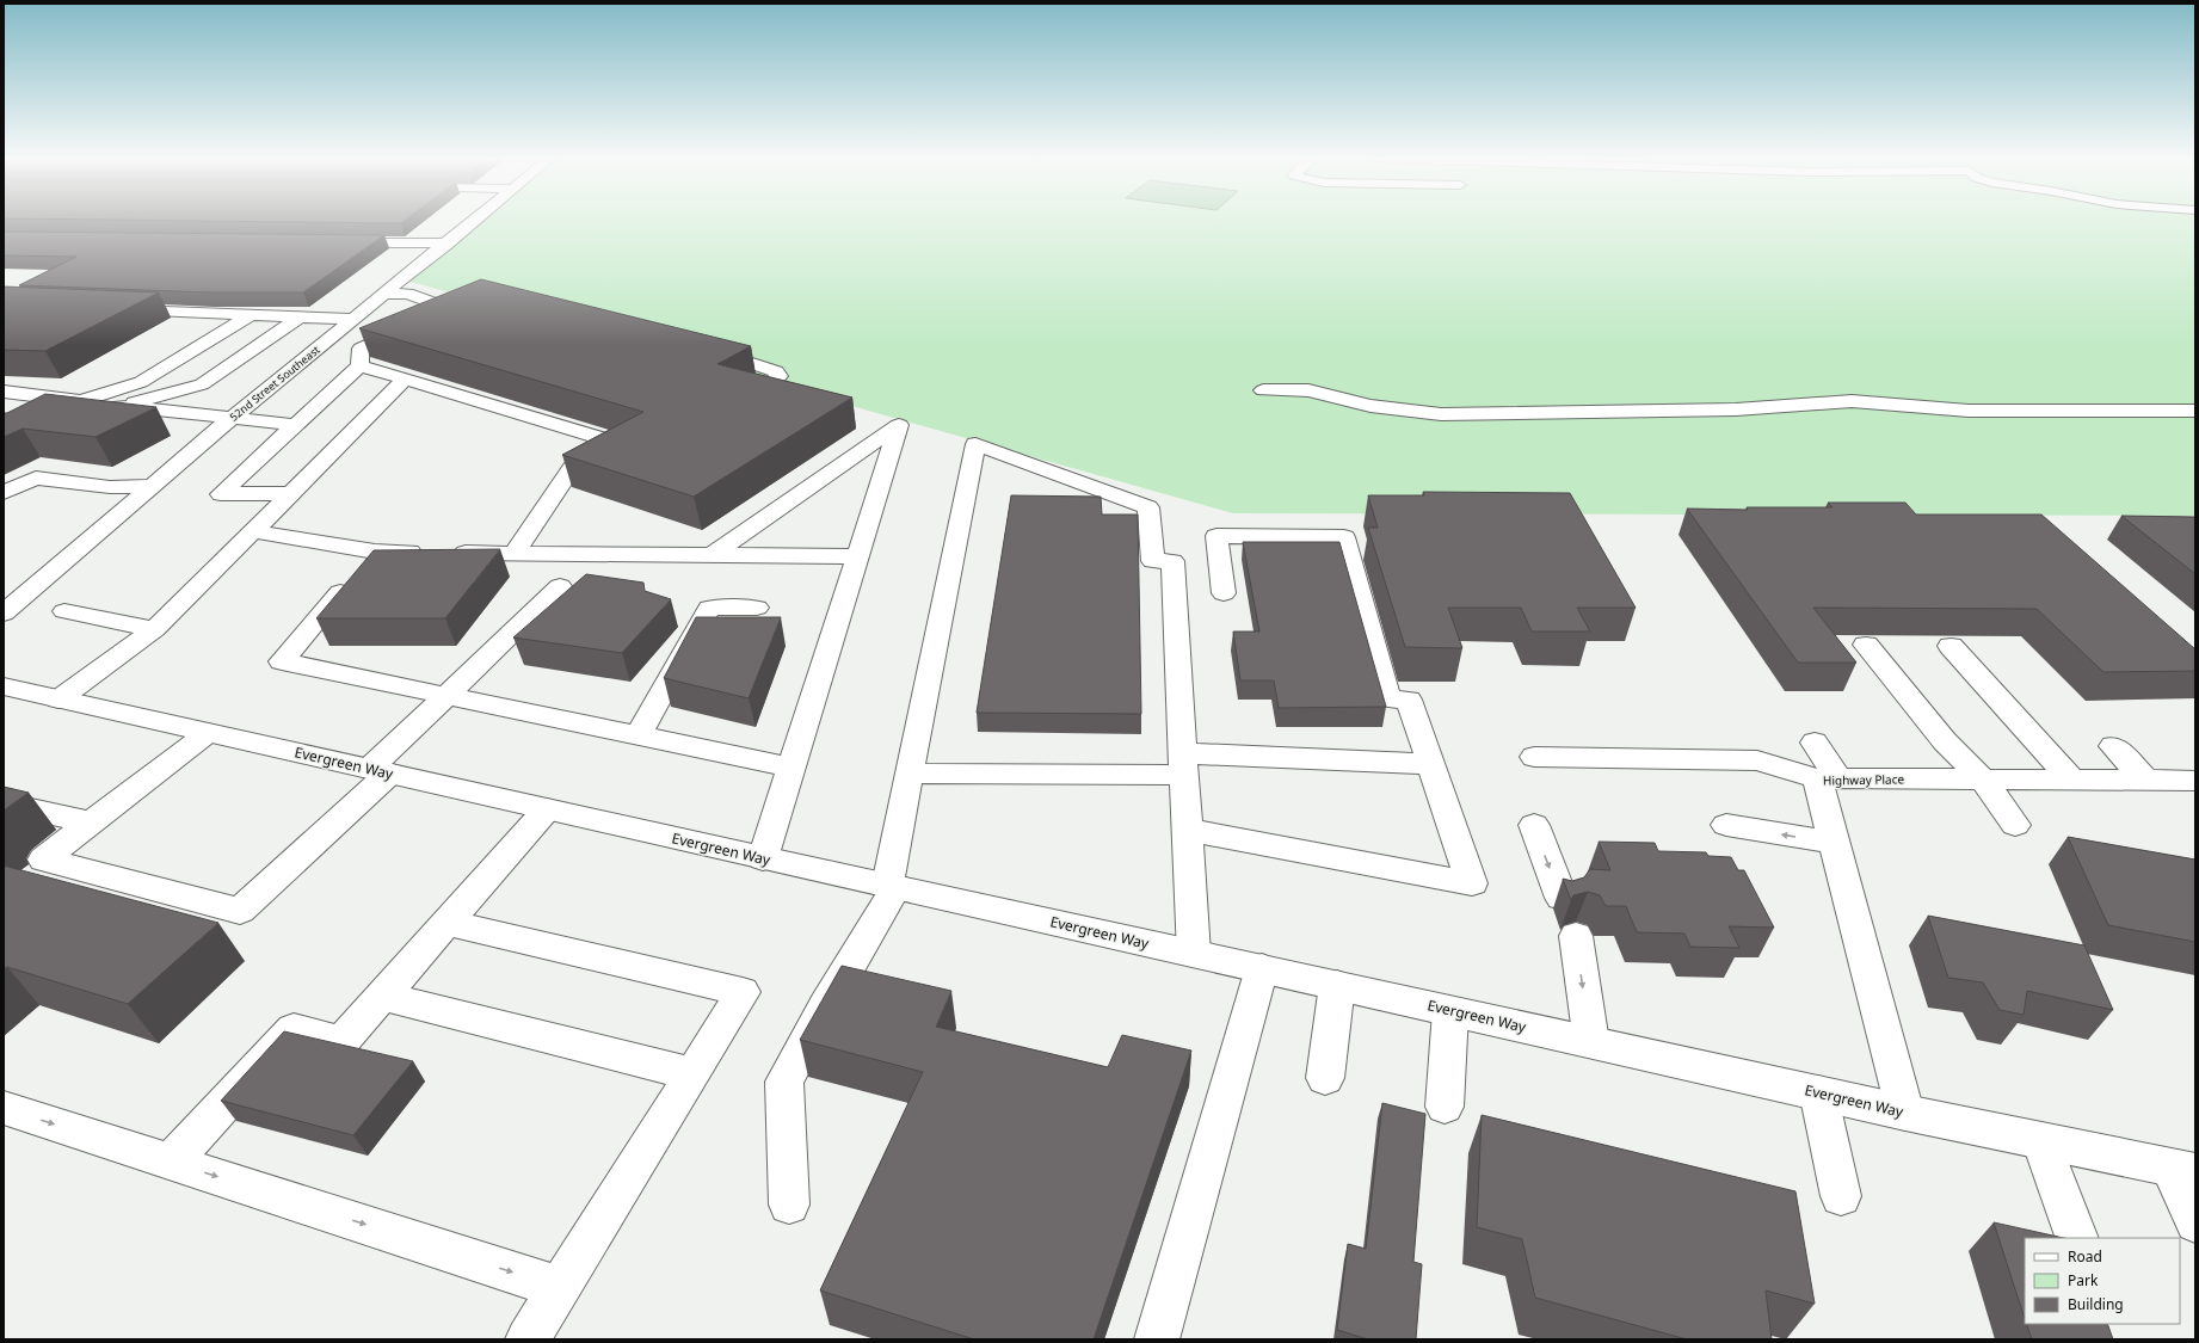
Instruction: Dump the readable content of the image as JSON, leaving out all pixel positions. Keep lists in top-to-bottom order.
{
  "streets": {
    "street": ["52nd Street Southeast", "Evergreen Way", "Highway Place"]
  },
  "crossings": [
    ["Evergreen Way", "Highway Place"]
  ],
  "legend": ["Road", "Park", "Building"]
}
